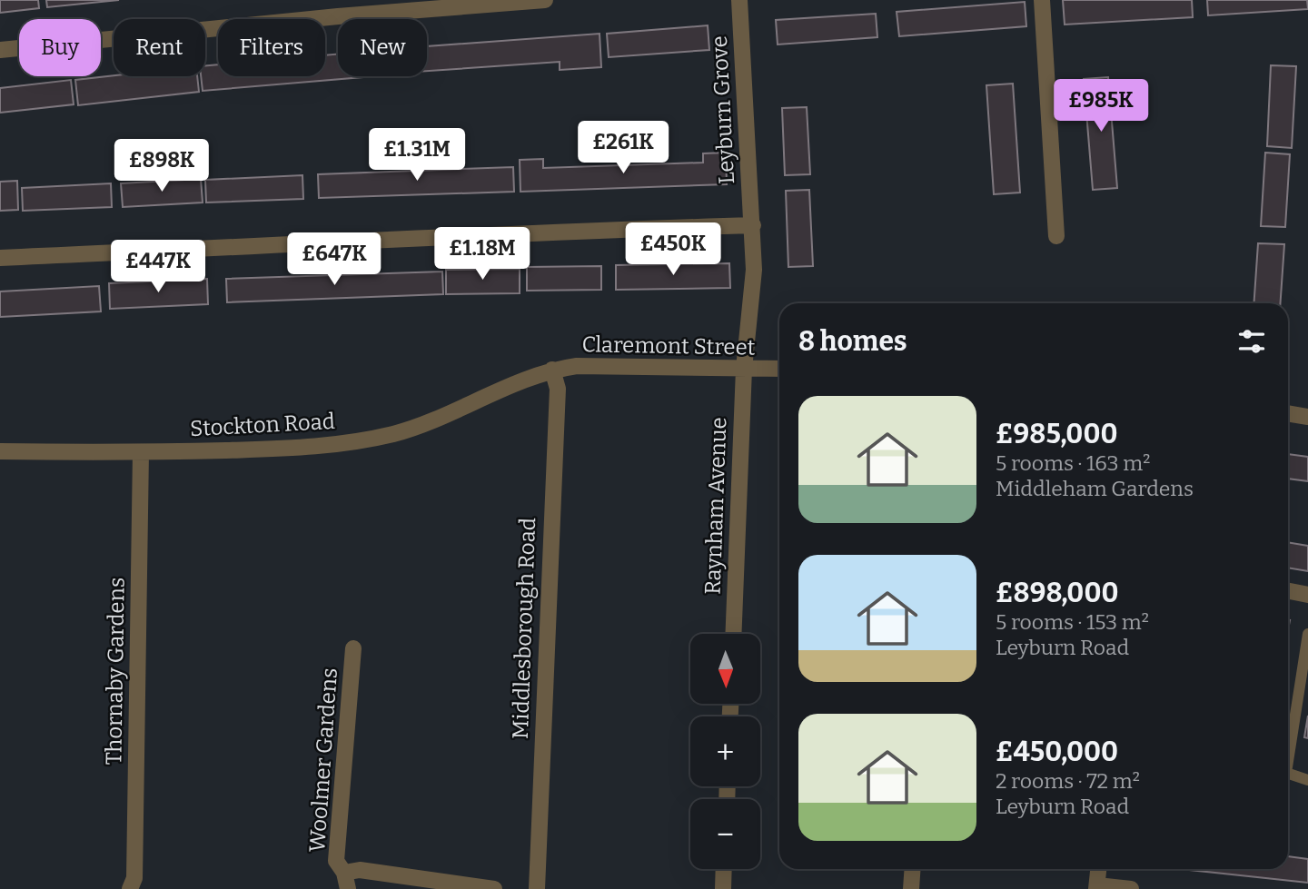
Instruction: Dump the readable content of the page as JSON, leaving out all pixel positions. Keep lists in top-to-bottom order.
{
  "streets": {
    "street": [
      "Leyburn Grove",
      "Claremont Street",
      "Stockton Road",
      "Raynham Avenue",
      "Middlesborough Road",
      "Thornaby Gardens",
      "Woolmer Gardens"
    ]
  },
  "crossings": [
    ["Leyburn Grove", "Claremont Street"],
    ["Leyburn Grove", "Raynham Avenue"],
    ["Claremont Street", "Stockton Road"],
    ["Claremont Street", "Raynham Avenue"],
    ["Claremont Street", "Middlesborough Road"],
    ["Stockton Road", "Middlesborough Road"],
    ["Stockton Road", "Thornaby Gardens"]
  ],
  "north": "bottom",
  "page": {
    "chip": [
      "Buy",
      "Rent",
      "Filters",
      "New"
    ],
    "price": [
      "£985K",
      "£261K",
      "£1.31M",
      "£898K",
      "£450K",
      "£1.18M",
      "£647K",
      "£447K"
    ],
    "heading": "8 homes",
    "list": [
      {
        "name": "£985,000",
        "note": "5 rooms · 163 m² · Middleham Gardens"
      },
      {
        "name": "£898,000",
        "note": "5 rooms · 153 m² · Leyburn Road"
      },
      {
        "name": "£450,000",
        "note": "2 rooms · 72 m² · Leyburn Road"
      }
    ],
    "map_buttons": ["+", "−"]
  }
}
